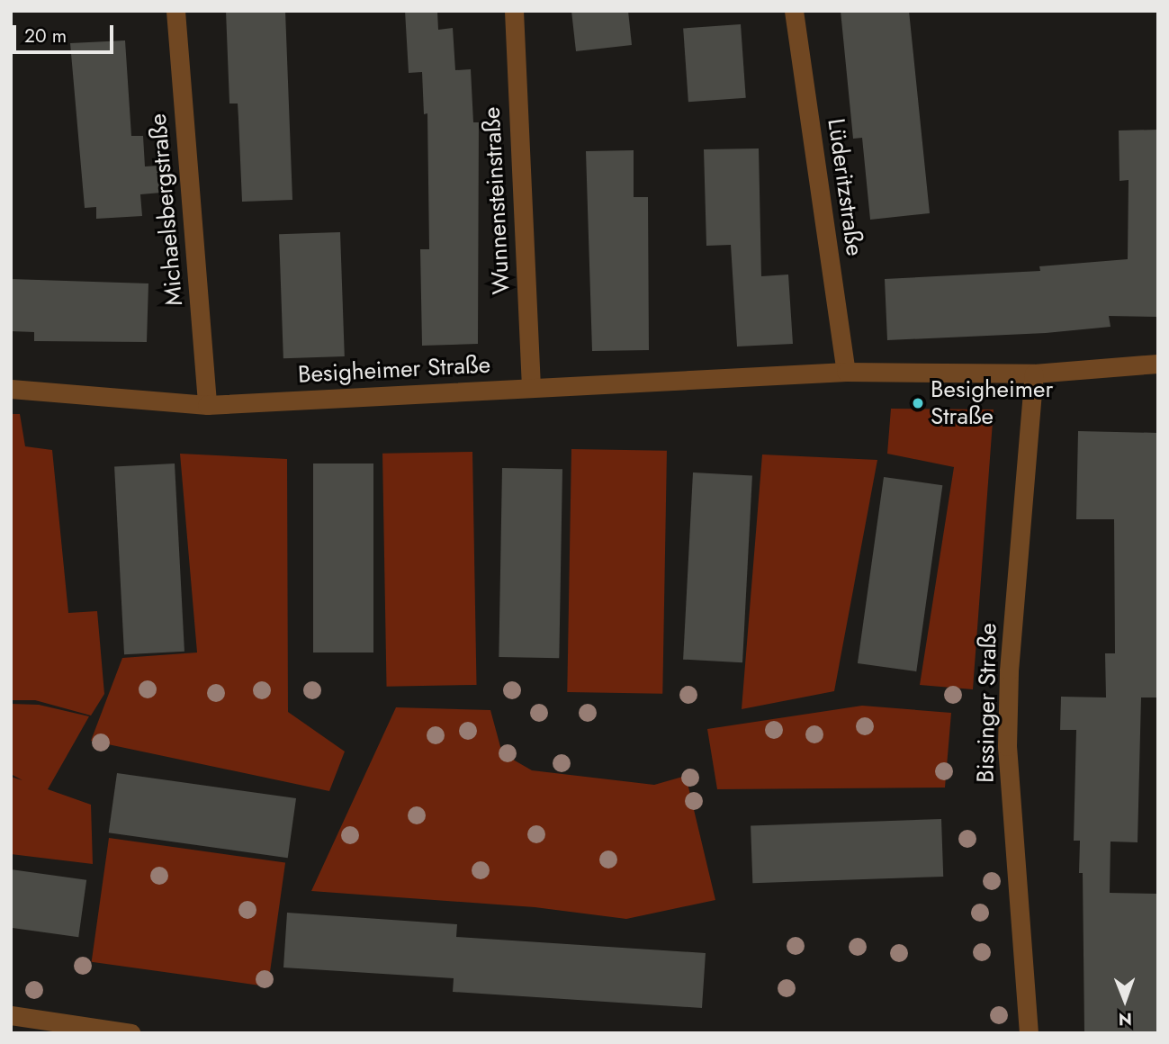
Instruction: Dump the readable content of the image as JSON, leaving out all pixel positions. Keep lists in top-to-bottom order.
{
  "streets": {
    "street": [
      "Lüderitzstraße",
      "Wunnensteinstraße",
      "Michaelsbergstraße",
      "Besigheimer Straße",
      "Bissinger Straße"
    ]
  },
  "crossings": [
    ["Lüderitzstraße", "Besigheimer Straße"],
    ["Wunnensteinstraße", "Besigheimer Straße"],
    ["Michaelsbergstraße", "Besigheimer Straße"],
    ["Besigheimer Straße", "Bissinger Straße"]
  ],
  "places": ["Besigheimer Straße"],
  "scale_bar": "20 m",
  "north": "bottom"
}
